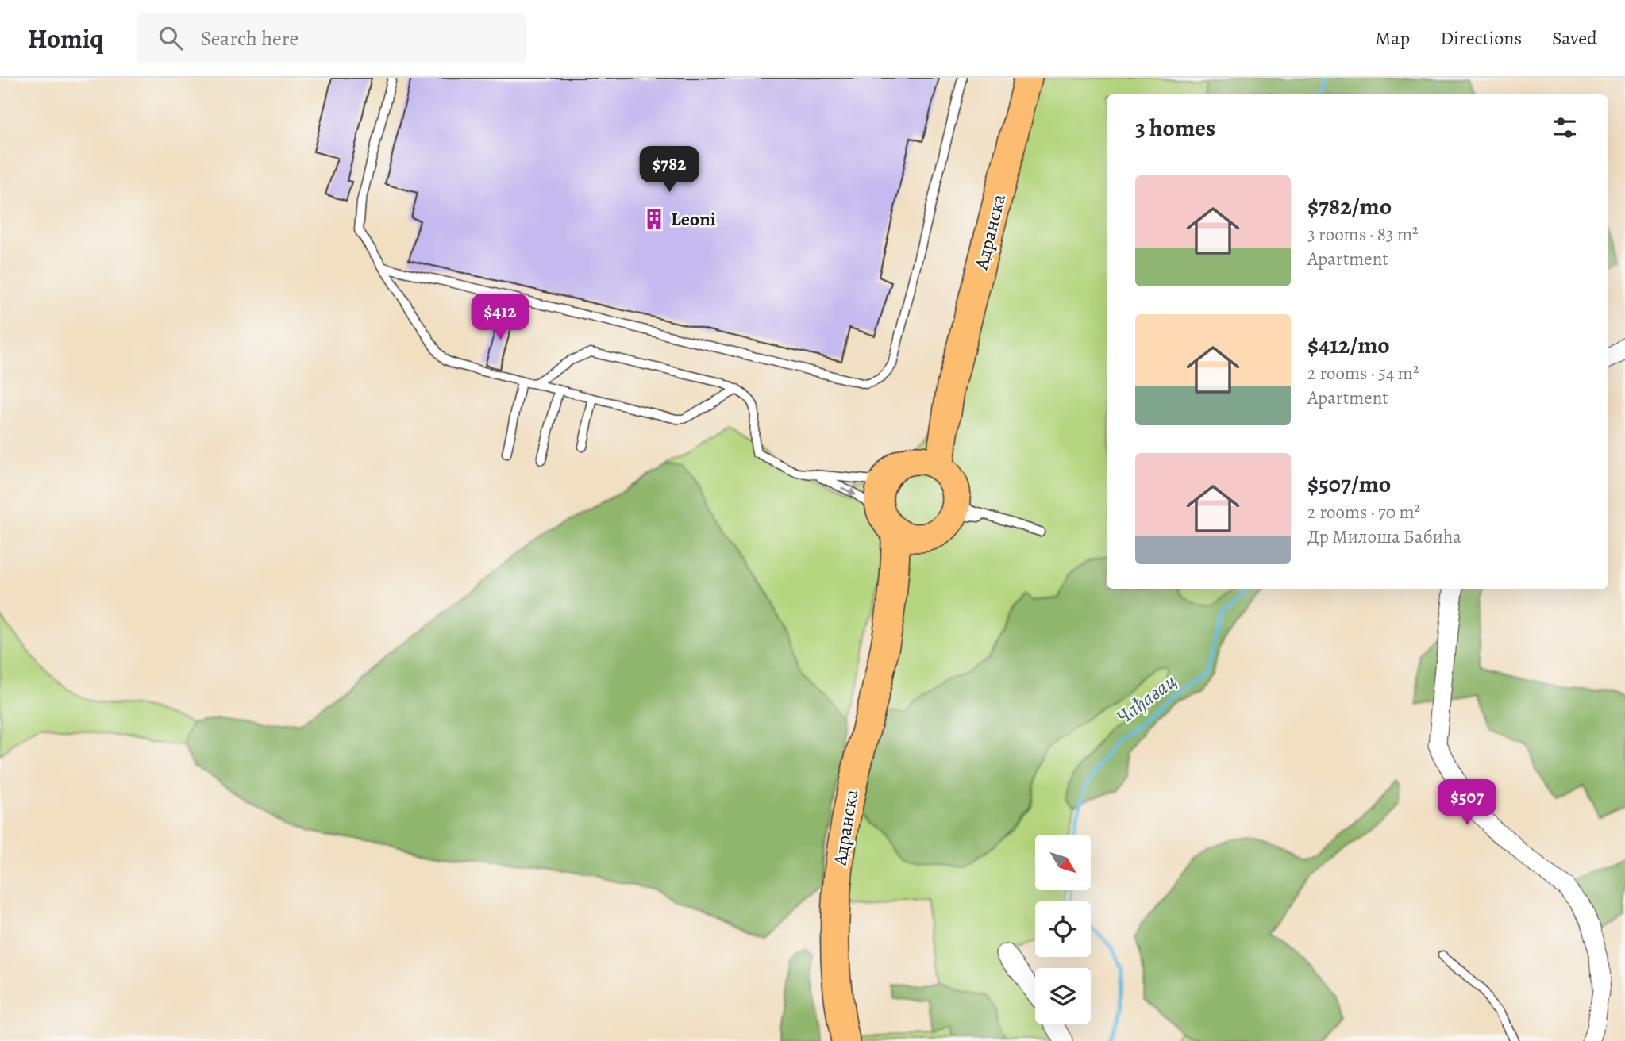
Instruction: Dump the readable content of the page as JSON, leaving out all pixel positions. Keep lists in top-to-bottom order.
{
  "streets": {
    "main road": ["Адранска"]
  },
  "water": ["Чађавац"],
  "places": {
    "building": ["Leoni"]
  },
  "north": "bottom right",
  "page": {
    "header": "Homiq",
    "search": "Search here",
    "nav": ["Map", "Directions", "Saved"],
    "heading": "3 homes",
    "price": ["$782", "$412", "$507"],
    "list": [
      {
        "name": "$782/mo",
        "note": "3 rooms · 83 m² · Apartment"
      },
      {
        "name": "$412/mo",
        "note": "2 rooms · 54 m² · Apartment"
      },
      {
        "name": "$507/mo",
        "note": "2 rooms · 70 m² · Др Милоша Бабића"
      }
    ]
  }
}
